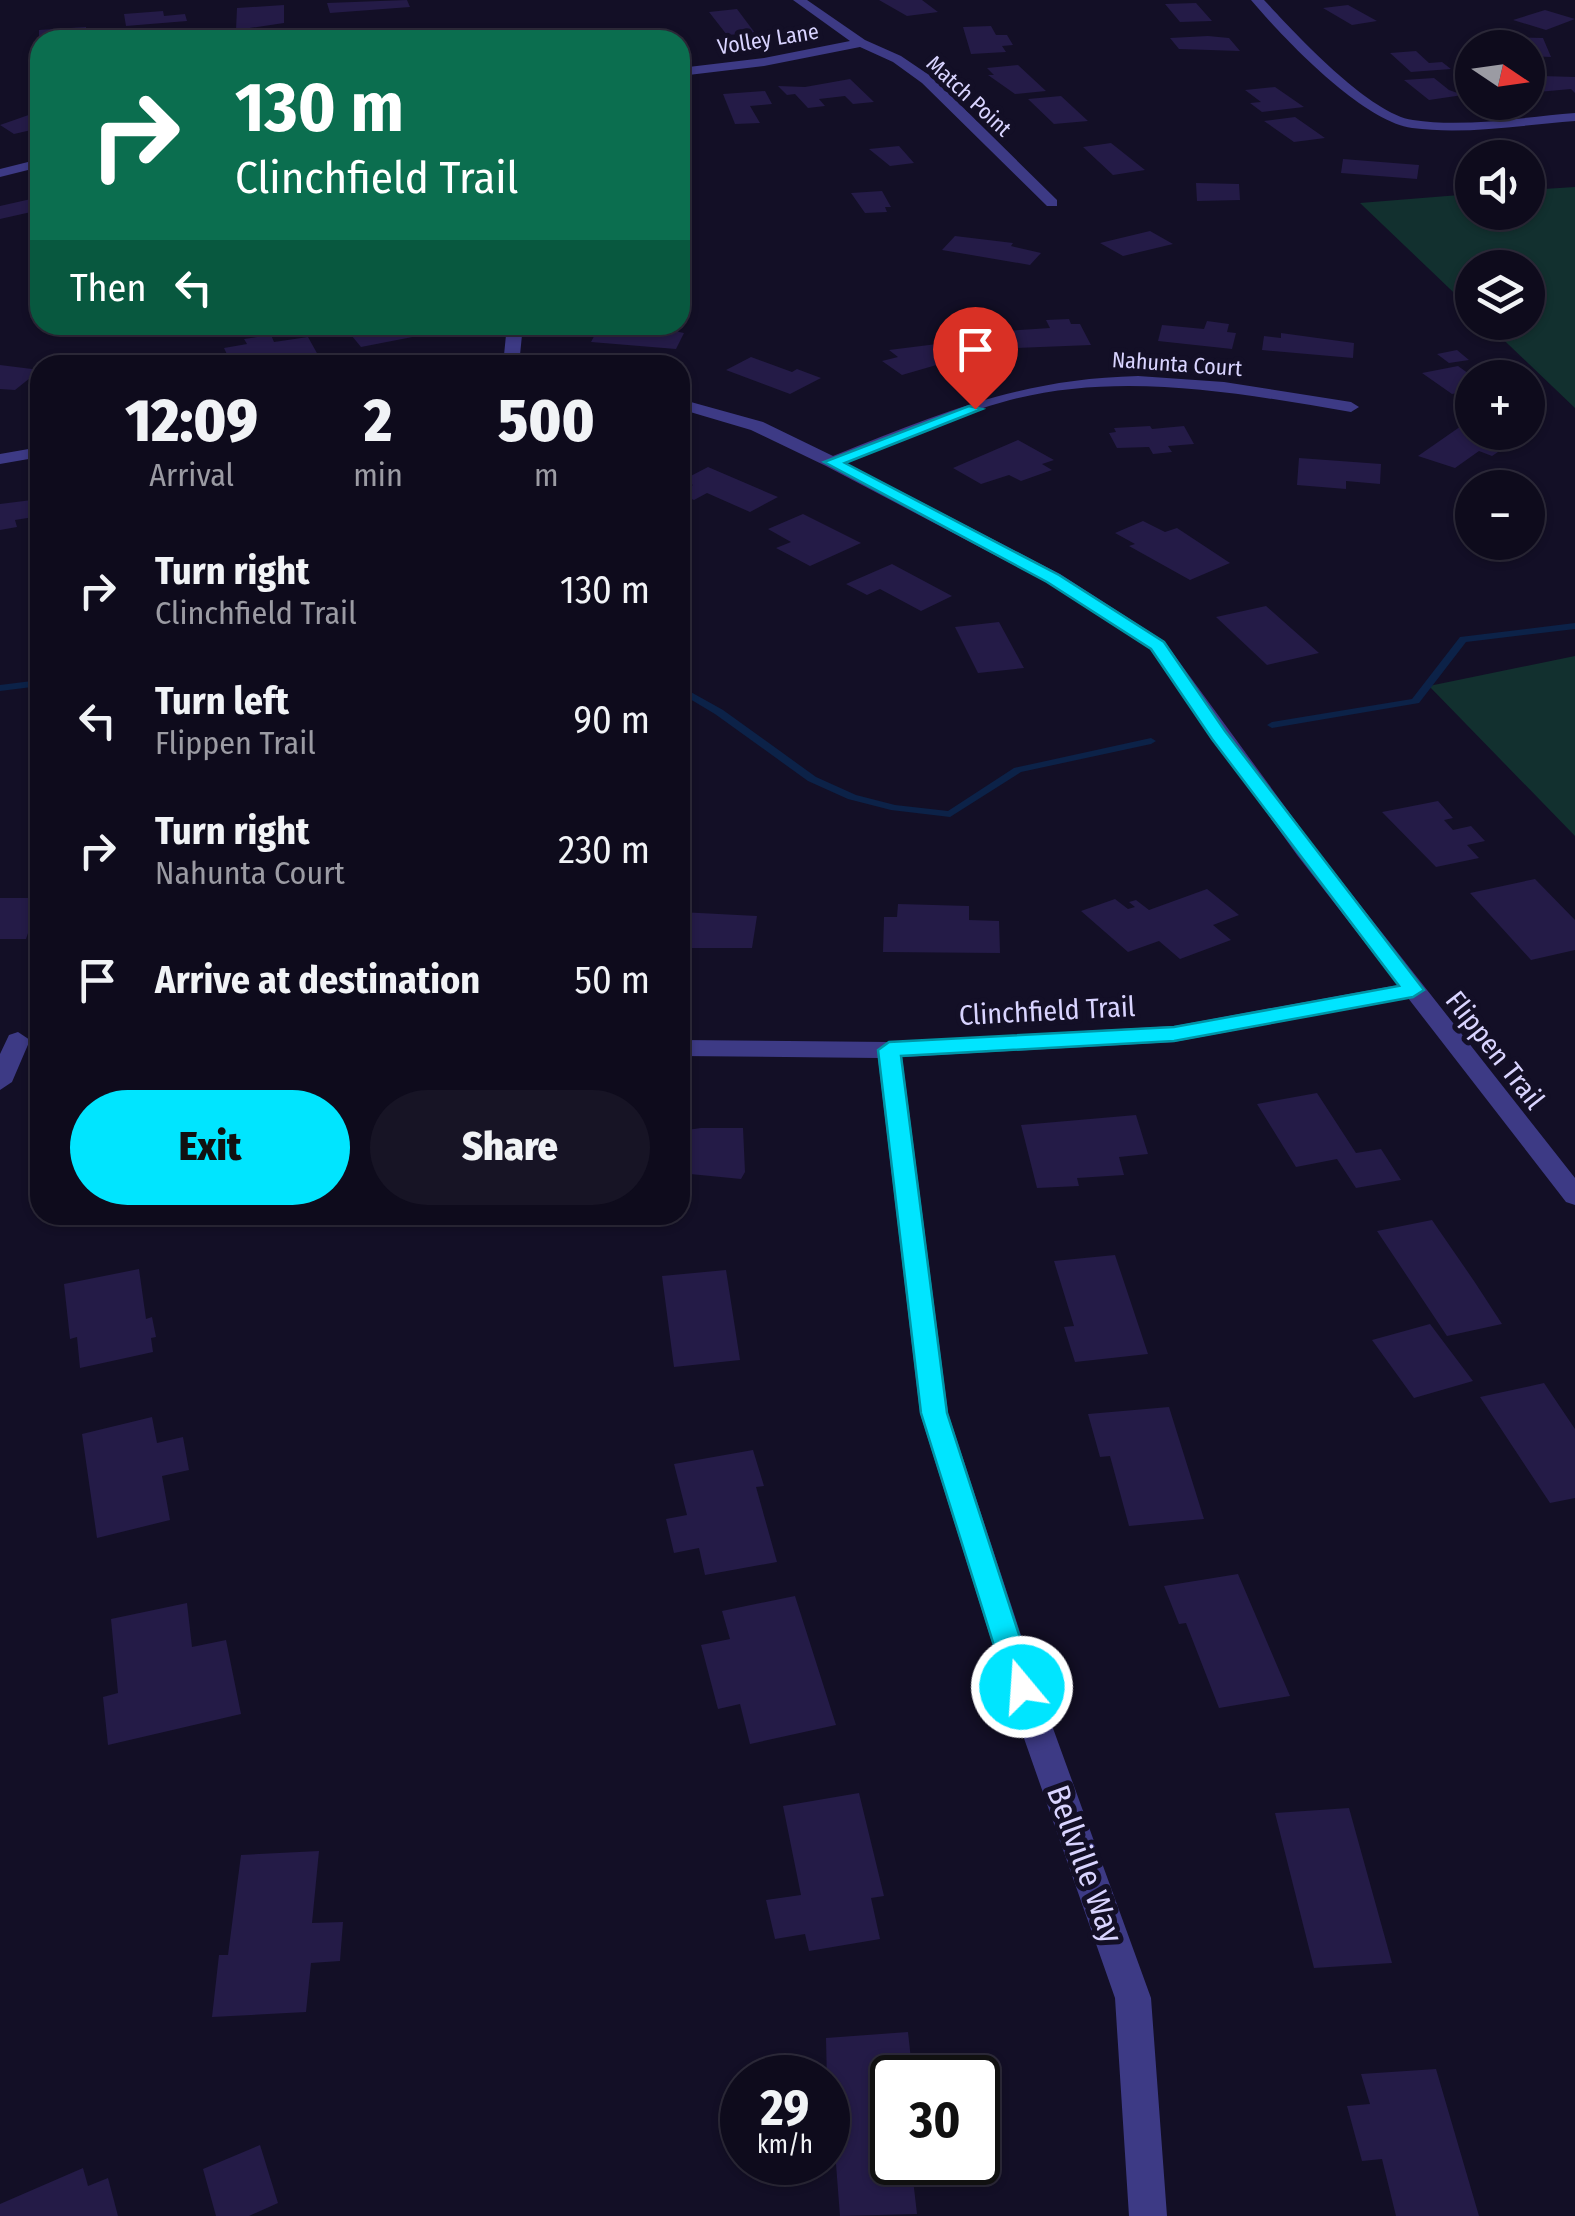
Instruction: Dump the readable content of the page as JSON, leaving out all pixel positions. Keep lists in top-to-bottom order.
{
  "streets": {
    "street": [
      "Volley Lane",
      "Match Point",
      "Nahunta Court",
      "Clinchfield Trail",
      "Flippen Trail",
      "Bellville Way"
    ]
  },
  "crossings": [
    ["Volley Lane", "Match Point"],
    ["Nahunta Court", "Flippen Trail"],
    ["Clinchfield Trail", "Flippen Trail"],
    ["Clinchfield Trail", "Bellville Way"]
  ],
  "north": "right",
  "page": {
    "map_buttons": ["+", "−"],
    "turn": ["130 m", "Clinchfield Trail"],
    "then": "Then",
    "eta": [
      "12:09",
      "Arrival",
      "2",
      "min",
      "500",
      "m"
    ],
    "list": [
      {
        "name": "Turn right",
        "note": "Clinchfield Trail",
        "value": "130 m"
      },
      {
        "name": "Turn left",
        "note": "Flippen Trail",
        "value": "90 m"
      },
      {
        "name": "Turn right",
        "note": "Nahunta Court",
        "value": "230 m"
      },
      {
        "name": "Arrive at destination",
        "value": "50 m"
      }
    ],
    "buttons": ["Exit", "Share"],
    "speed": "29 km/h",
    "limit": "30"
  }
}
